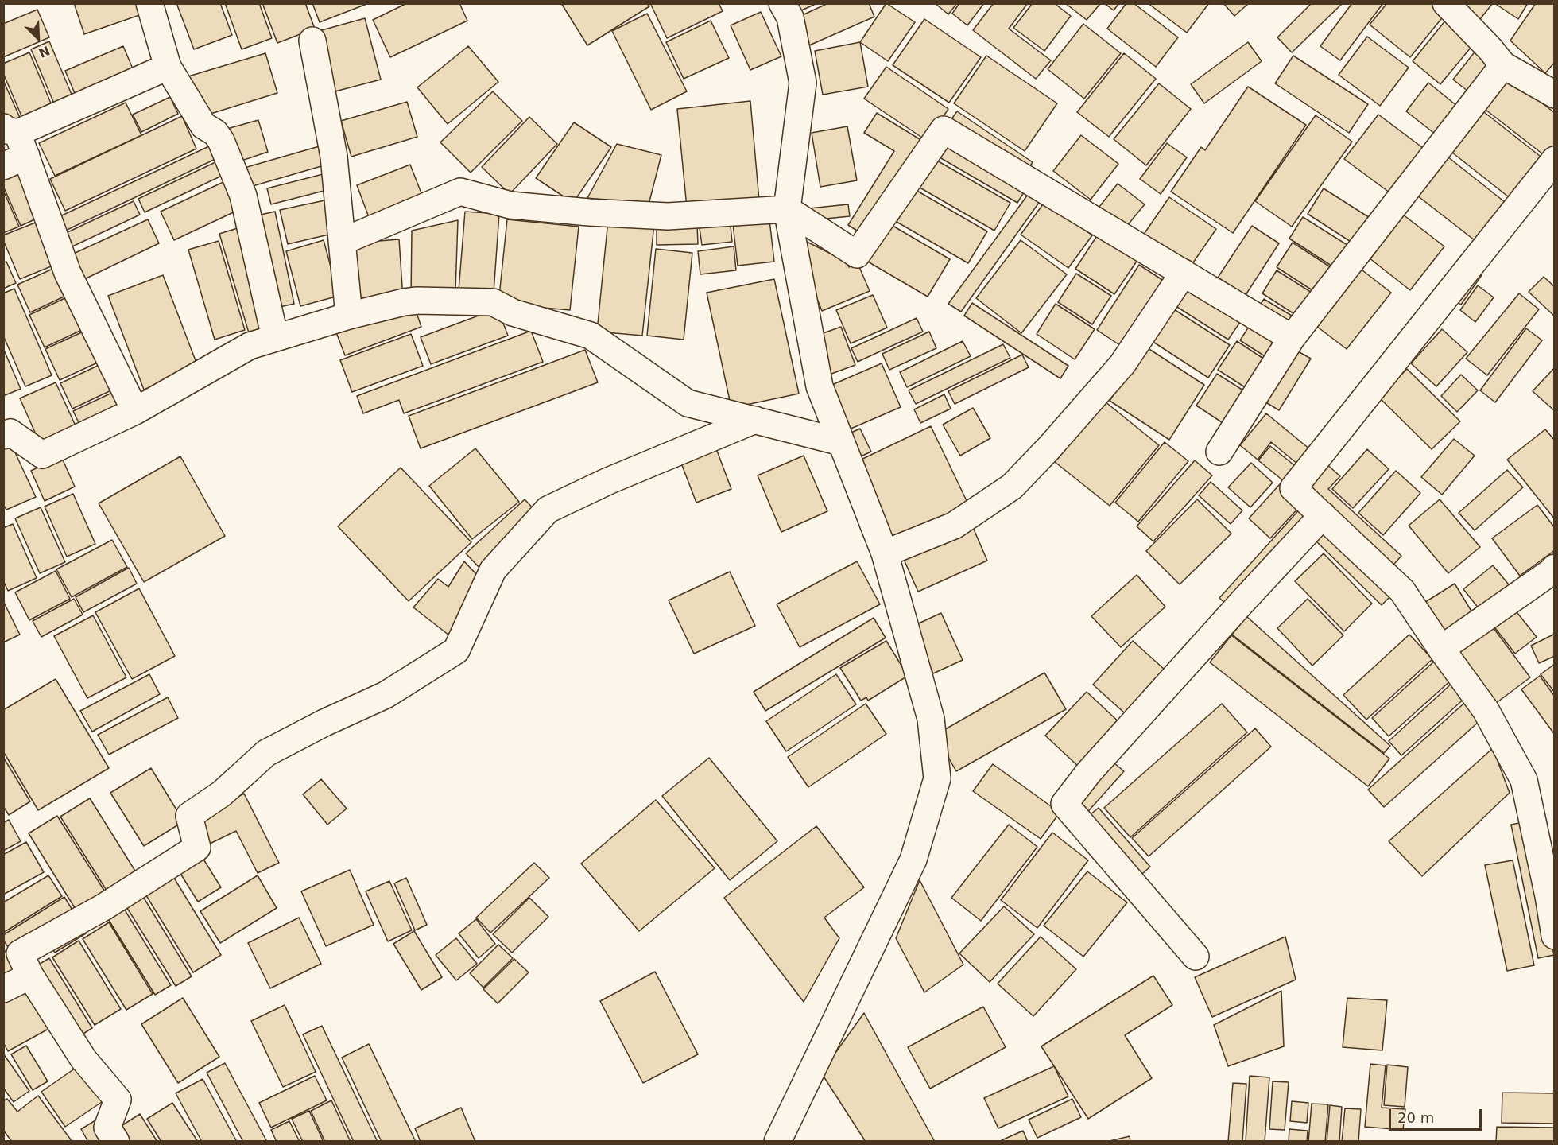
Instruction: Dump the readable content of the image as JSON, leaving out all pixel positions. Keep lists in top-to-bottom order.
{
  "scale_bar": "20 m",
  "north": "bottom right"
}
